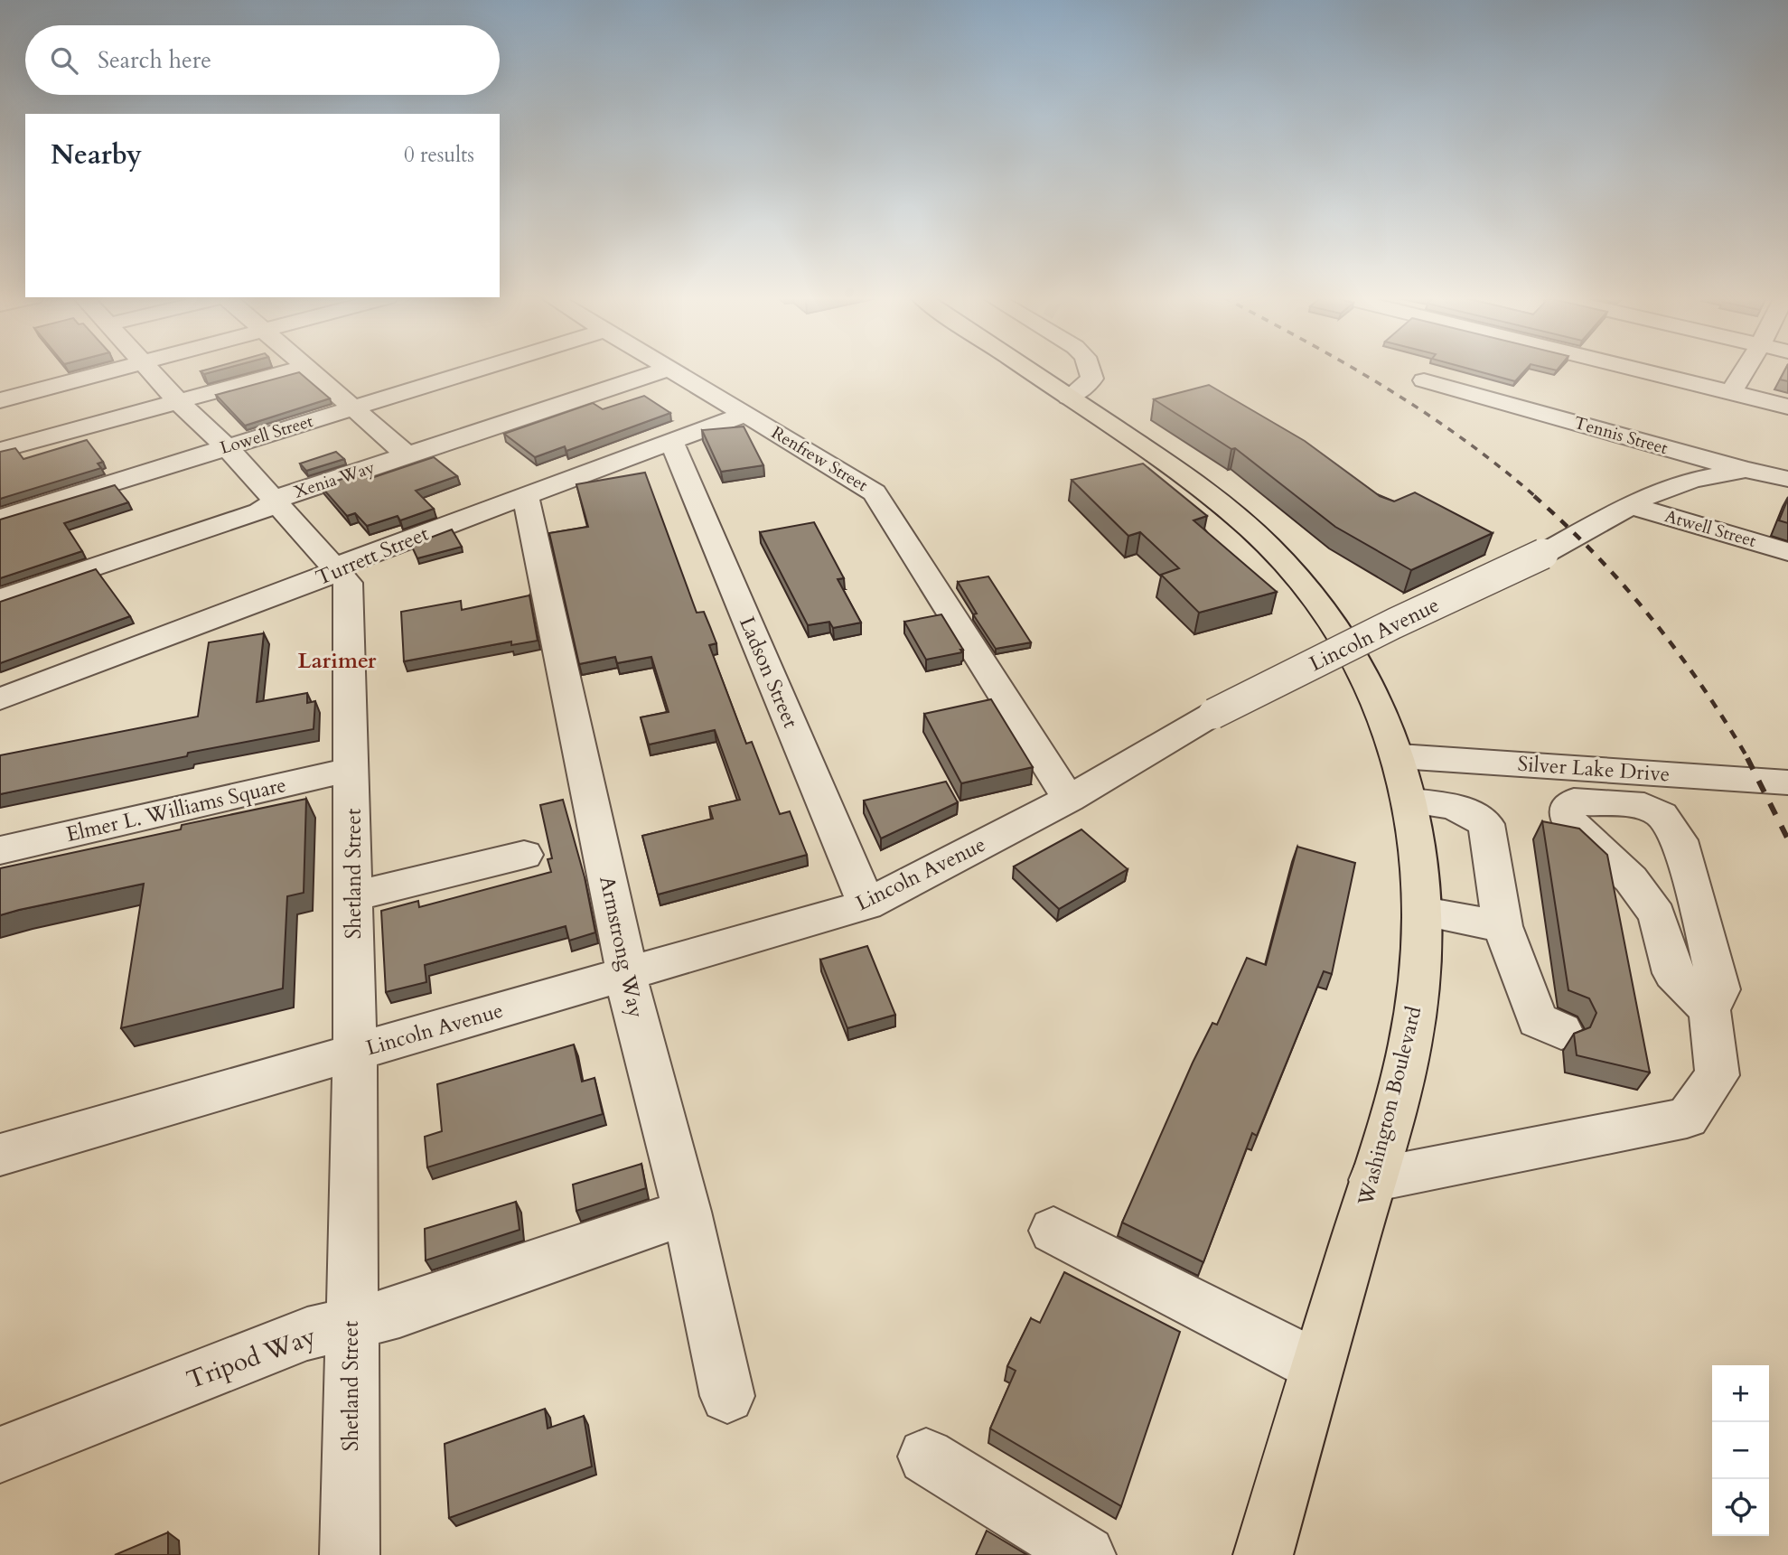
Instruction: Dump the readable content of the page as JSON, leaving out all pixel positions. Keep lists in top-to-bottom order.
{
  "streets": {
    "highway": ["Washington Boulevard"],
    "street": [
      "Lowell Street",
      "Tennis Street",
      "Renfrew Street",
      "Xenia Way",
      "Atwell Street",
      "Turrett Street",
      "Lincoln Avenue",
      "Ladson Street",
      "Silver Lake Drive",
      "Elmer L. Williams Square",
      "Shetland Street",
      "Armstrong Way",
      "Tripod Way"
    ]
  },
  "crossings": [
    ["Lowell Street", "Shetland Street"],
    ["Tennis Street", "Lincoln Avenue"],
    ["Renfrew Street", "Turrett Street"],
    ["Renfrew Street", "Lincoln Avenue"],
    ["Xenia Way", "Shetland Street"],
    ["Atwell Street", "Lincoln Avenue"],
    ["Turrett Street", "Ladson Street"],
    ["Turrett Street", "Shetland Street"],
    ["Turrett Street", "Armstrong Way"],
    ["Lincoln Avenue", "Ladson Street"],
    ["Lincoln Avenue", "Shetland Street"],
    ["Lincoln Avenue", "Armstrong Way"],
    ["Silver Lake Drive", "Washington Boulevard"],
    ["Elmer L. Williams Square", "Shetland Street"],
    ["Shetland Street", "Tripod Way"],
    ["Armstrong Way", "Tripod Way"]
  ],
  "districts": ["Larimer"],
  "page": {
    "search": "Search here",
    "heading": ["Nearby", "0 results"],
    "map_buttons": ["+", "−"]
  }
}
